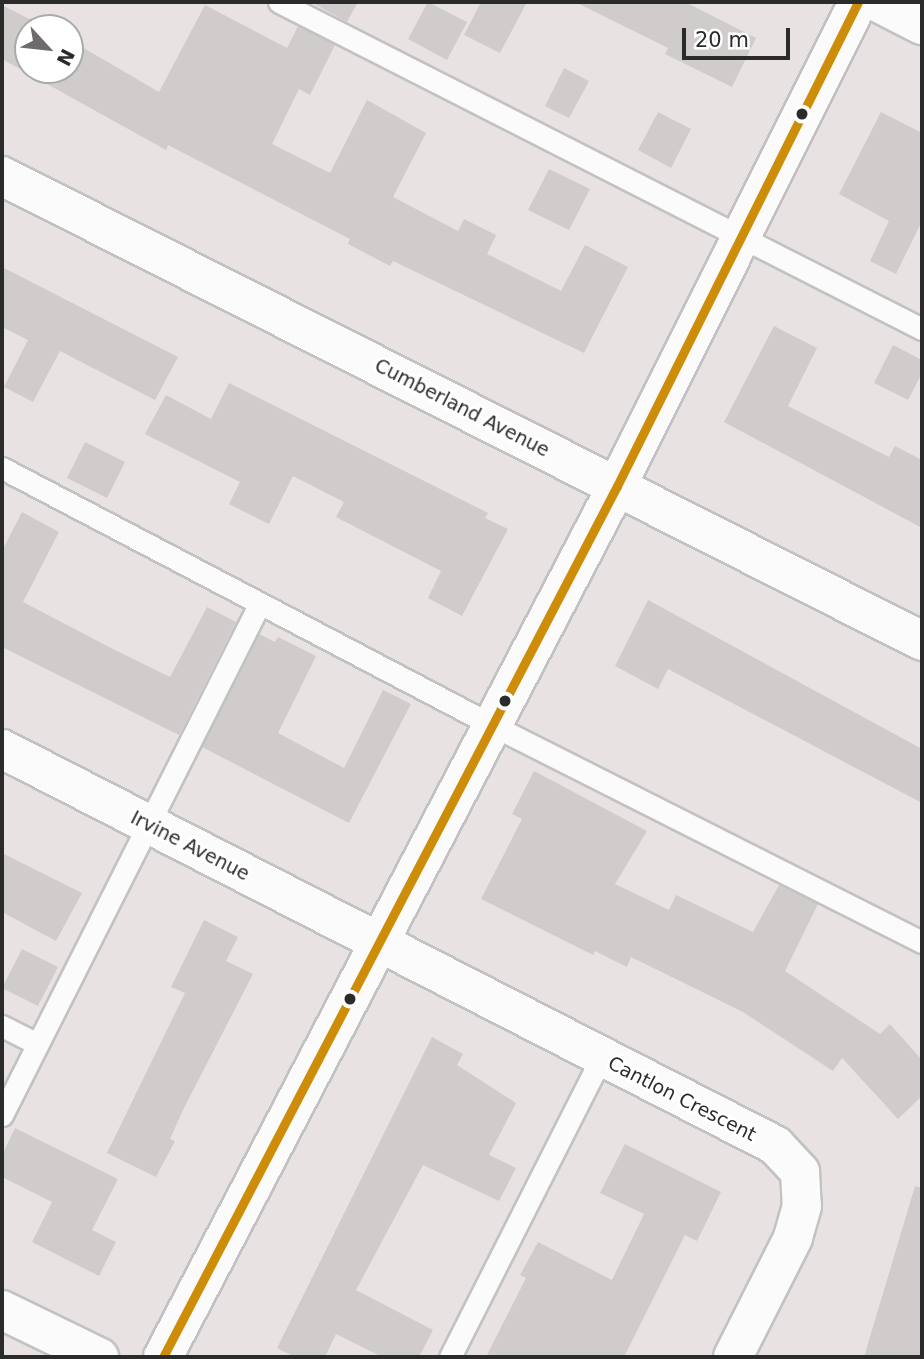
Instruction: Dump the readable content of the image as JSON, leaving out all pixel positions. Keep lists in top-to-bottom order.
{
  "streets": {
    "street": ["Cumberland Avenue", "Irvine Avenue", "Cantlon Crescent"]
  },
  "crossings": [
    ["Irvine Avenue", "Cantlon Crescent"]
  ],
  "scale_bar": "20 m",
  "north": "bottom right"
}
